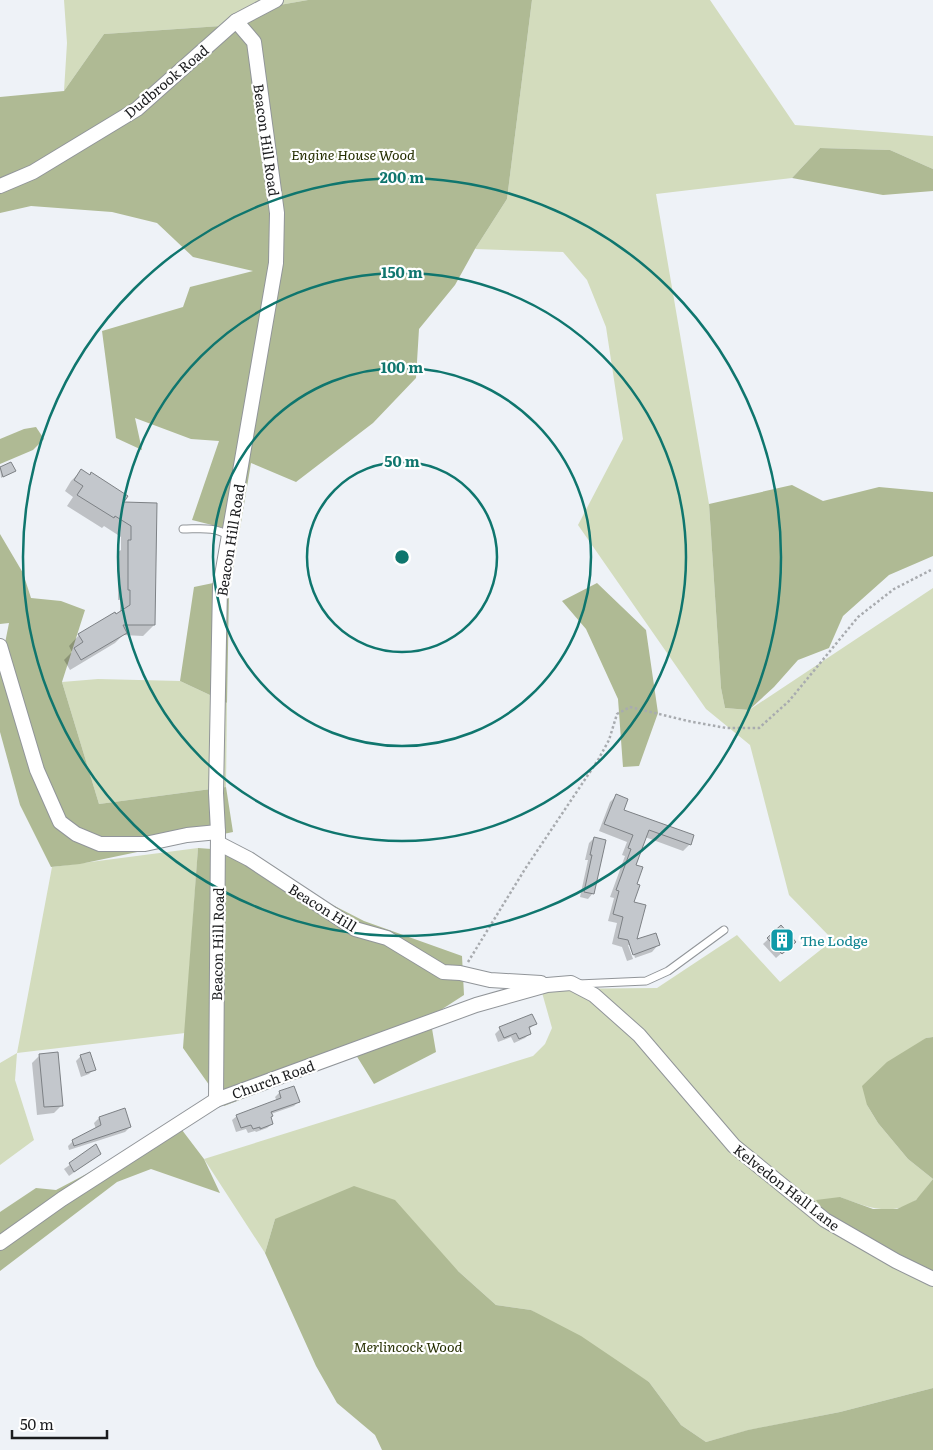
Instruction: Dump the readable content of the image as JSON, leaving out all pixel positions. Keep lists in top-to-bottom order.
{
  "streets": {
    "street": [
      "Dudbrook Road",
      "Beacon Hill Road",
      "Beacon Hill",
      "Church Road",
      "Kelvedon Hall Lane"
    ]
  },
  "crossings": [
    ["Dudbrook Road", "Beacon Hill Road"],
    ["Beacon Hill Road", "Beacon Hill"],
    ["Beacon Hill Road", "Church Road"],
    ["Beacon Hill", "Church Road"],
    ["Church Road", "Kelvedon Hall Lane"]
  ],
  "parks": ["Engine House Wood", "Merlincock Wood"],
  "places": {
    "building": ["The Lodge"]
  },
  "scale_bar": "50 m",
  "rings": [
    "200 m",
    "150 m",
    "100 m",
    "50 m"
  ]
}
